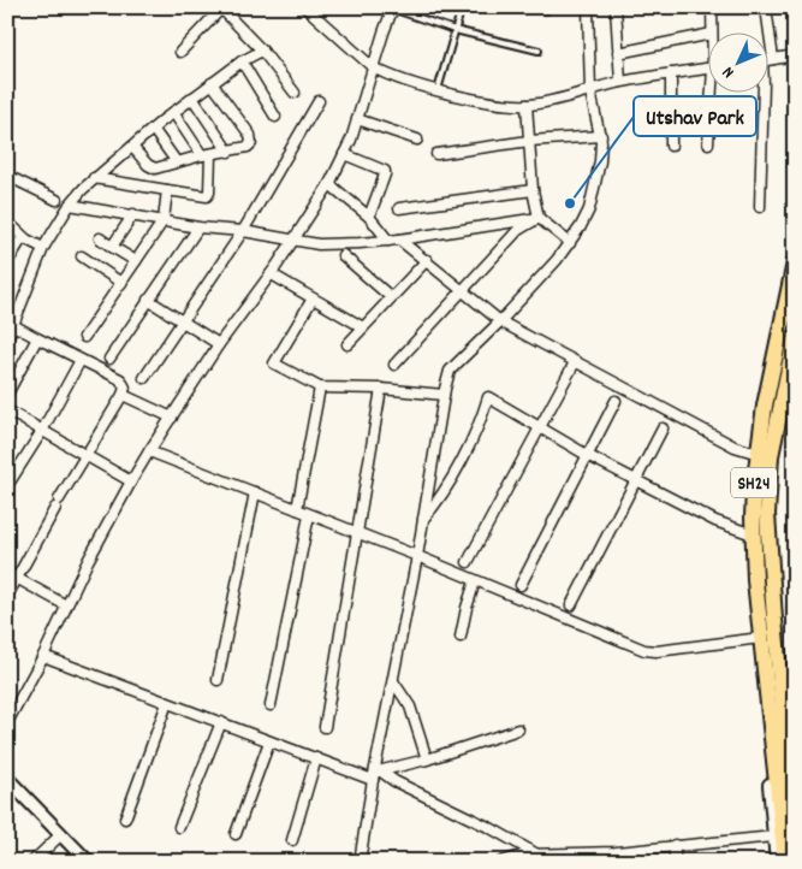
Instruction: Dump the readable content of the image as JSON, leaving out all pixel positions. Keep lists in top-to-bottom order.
{
  "streets": {
    "main road": ["SH24"]
  },
  "places": ["Utshav Park"],
  "north": "bottom left"
}
